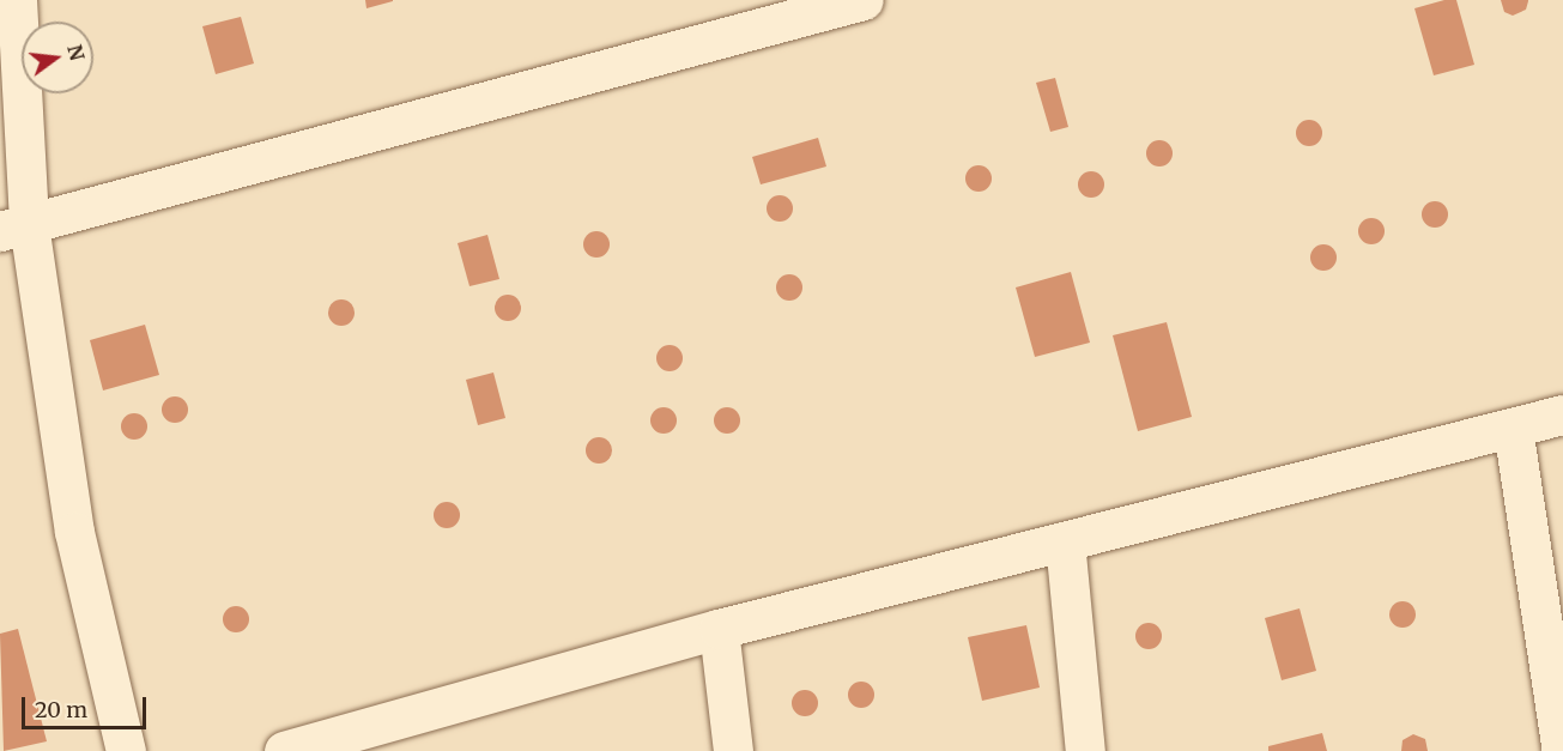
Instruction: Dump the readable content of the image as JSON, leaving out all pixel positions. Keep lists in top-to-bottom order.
{
  "scale_bar": "20 m",
  "north": "right"
}
